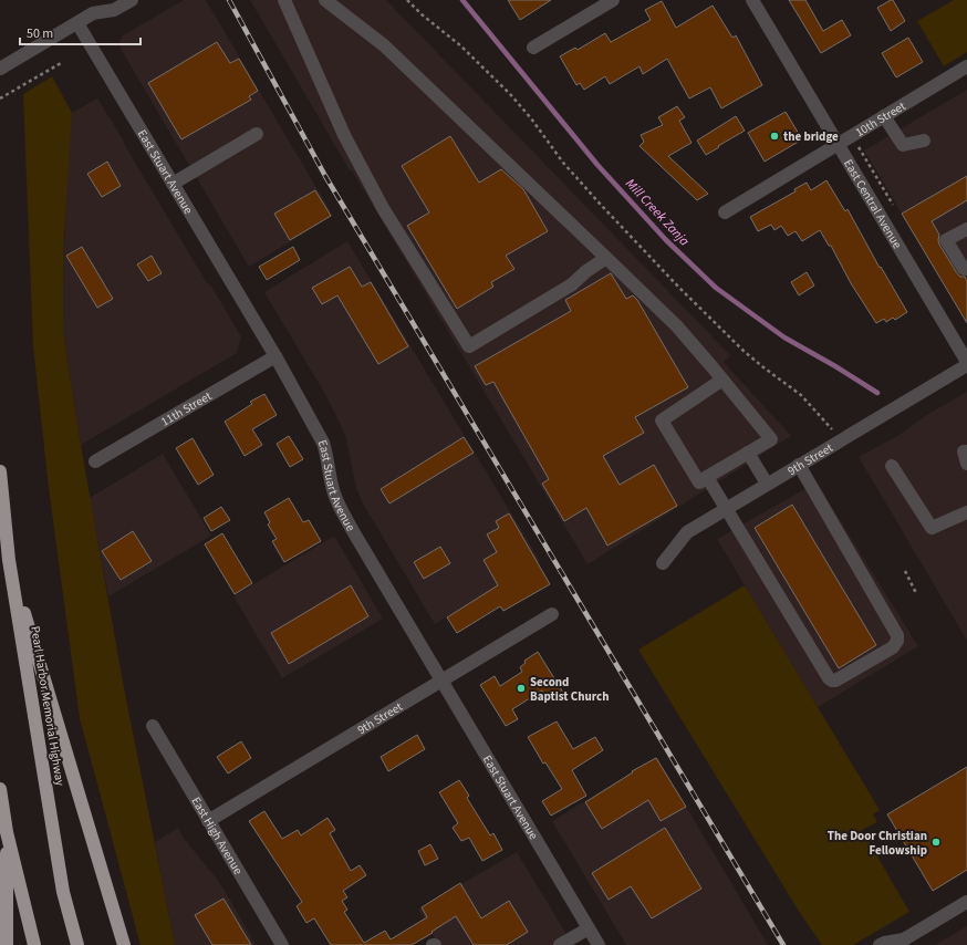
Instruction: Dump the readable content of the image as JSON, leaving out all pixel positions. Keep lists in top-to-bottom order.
{
  "streets": {
    "highway": ["Pearl Harbor Memorial Highway"],
    "street": [
      "10th Street",
      "East Stuart Avenue",
      "East Central Avenue",
      "11th Street",
      "9th Street",
      "East High Avenue"
    ]
  },
  "crossings": [
    ["10th Street", "East Central Avenue"],
    ["East Stuart Avenue", "11th Street"],
    ["East Stuart Avenue", "9th Street"],
    ["East Central Avenue", "9th Street"],
    ["9th Street", "East High Avenue"]
  ],
  "water": ["Mill Creek Zanja"],
  "places": ["the bridge", "Second Baptist Church", "The Door Christian Fellowship"],
  "scale_bar": "50 m"
}
